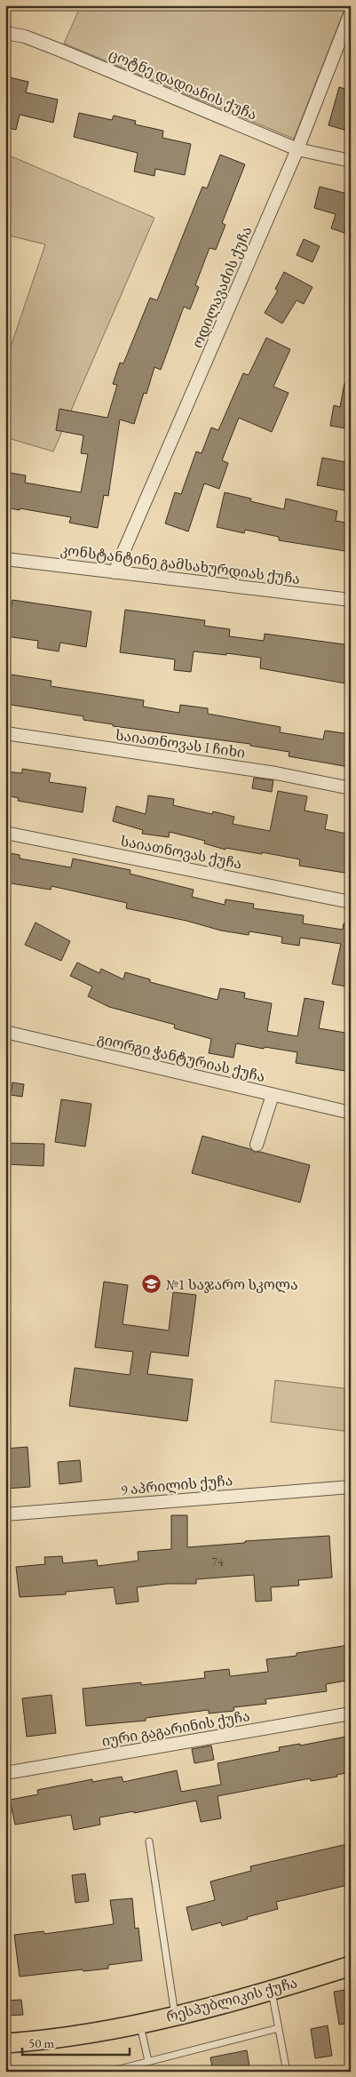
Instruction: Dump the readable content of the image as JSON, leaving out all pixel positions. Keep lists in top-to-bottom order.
{
  "streets": {
    "main road": ["რესპუბლიკის ქუჩა"],
    "street": [
      "ცოტნე დადიანის ქუჩა",
      "ოდილავაძის ქუჩა",
      "კონსტანტინე გამსახურდიას ქუჩა",
      "საიათნოვას I ჩიხი",
      "საიათნოვას ქუჩა",
      "გიორგი ჭანტურიას ქუჩა",
      "9 აპრილის ქუჩა",
      "იური გაგარინის ქუჩა"
    ]
  },
  "crossings": [
    ["ცოტნე დადიანის ქუჩა", "ოდილავაძის ქუჩა"],
    ["ოდილავაძის ქუჩა", "კონსტანტინე გამსახურდიას ქუჩა"]
  ],
  "places": {
    "school or university": ["№1 საჯარო სკოლა"]
  },
  "house_numbers": ["74"],
  "scale_bar": "50 m"
}
